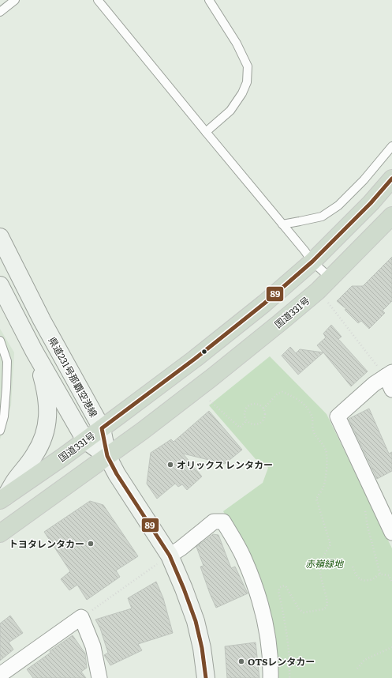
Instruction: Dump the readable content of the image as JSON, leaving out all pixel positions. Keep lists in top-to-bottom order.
{
  "streets": {
    "highway": ["国道331号"],
    "main road": ["県道231号那覇空港線"]
  },
  "crossings": [
    ["国道331号", "県道231号那覇空港線"]
  ],
  "parks": ["赤嶺緑地"],
  "places": ["オリックス レンタカー", "トヨタレンタカー", "OTSレンタカー"],
  "lines": ["transit line 89"]
}
